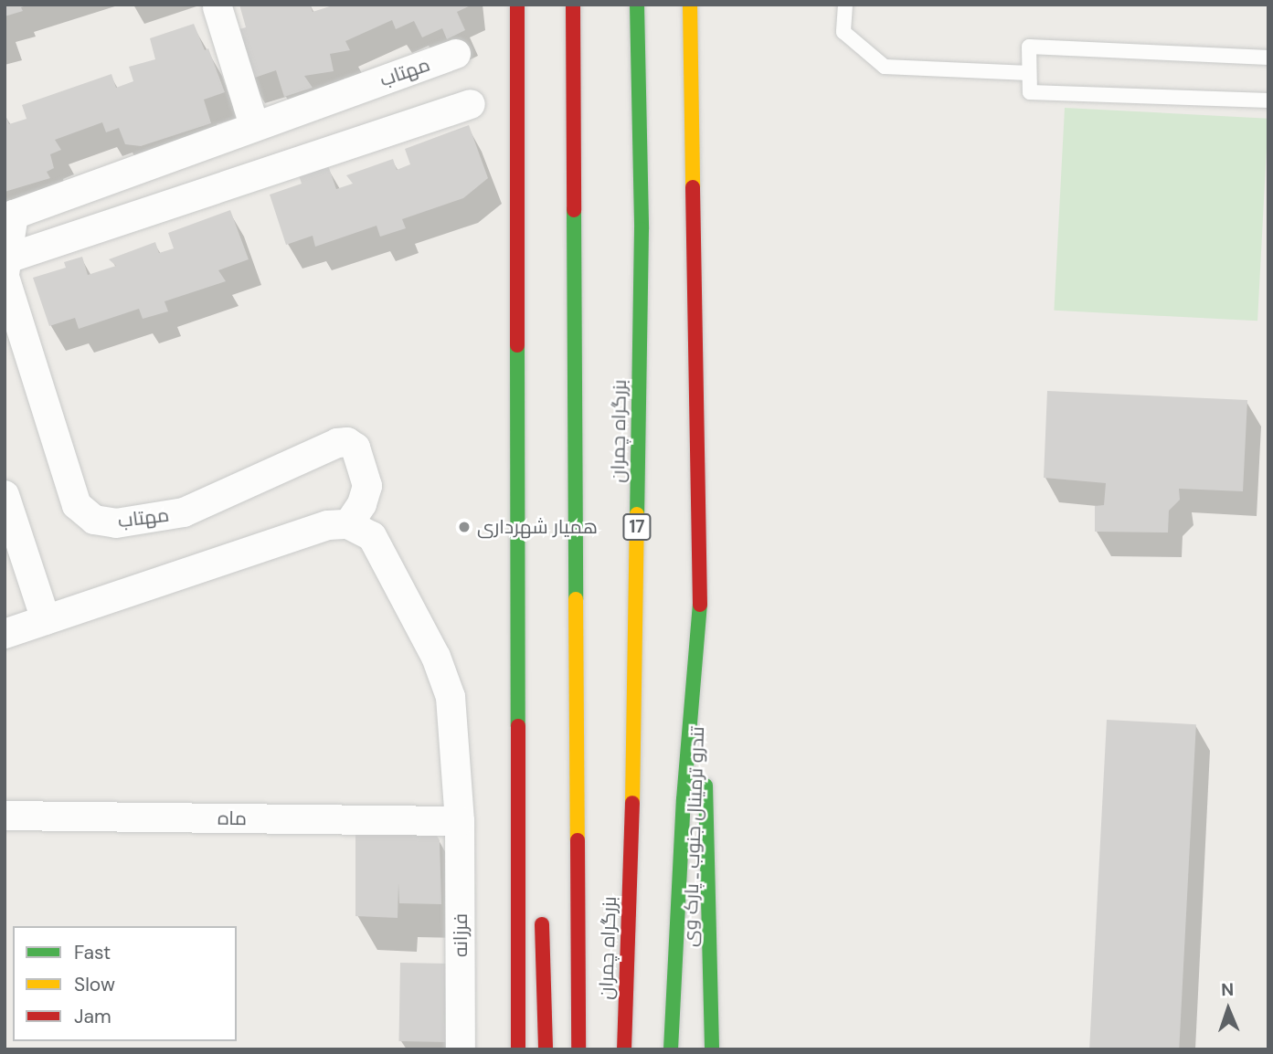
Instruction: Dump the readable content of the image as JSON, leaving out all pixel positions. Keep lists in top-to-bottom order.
{
  "streets": {
    "highway": ["بزرگراه چمران", "17"],
    "street": ["مهتاب", "ماه", "فرزانه"],
    "lane": ["تندرو ترمینال جنوب ـ پارک وی"]
  },
  "crossings": [
    ["ماه", "فرزانه"]
  ],
  "places": ["همیار شهرداری"],
  "legend": ["Fast", "Slow", "Jam"],
  "north": "top"
}
